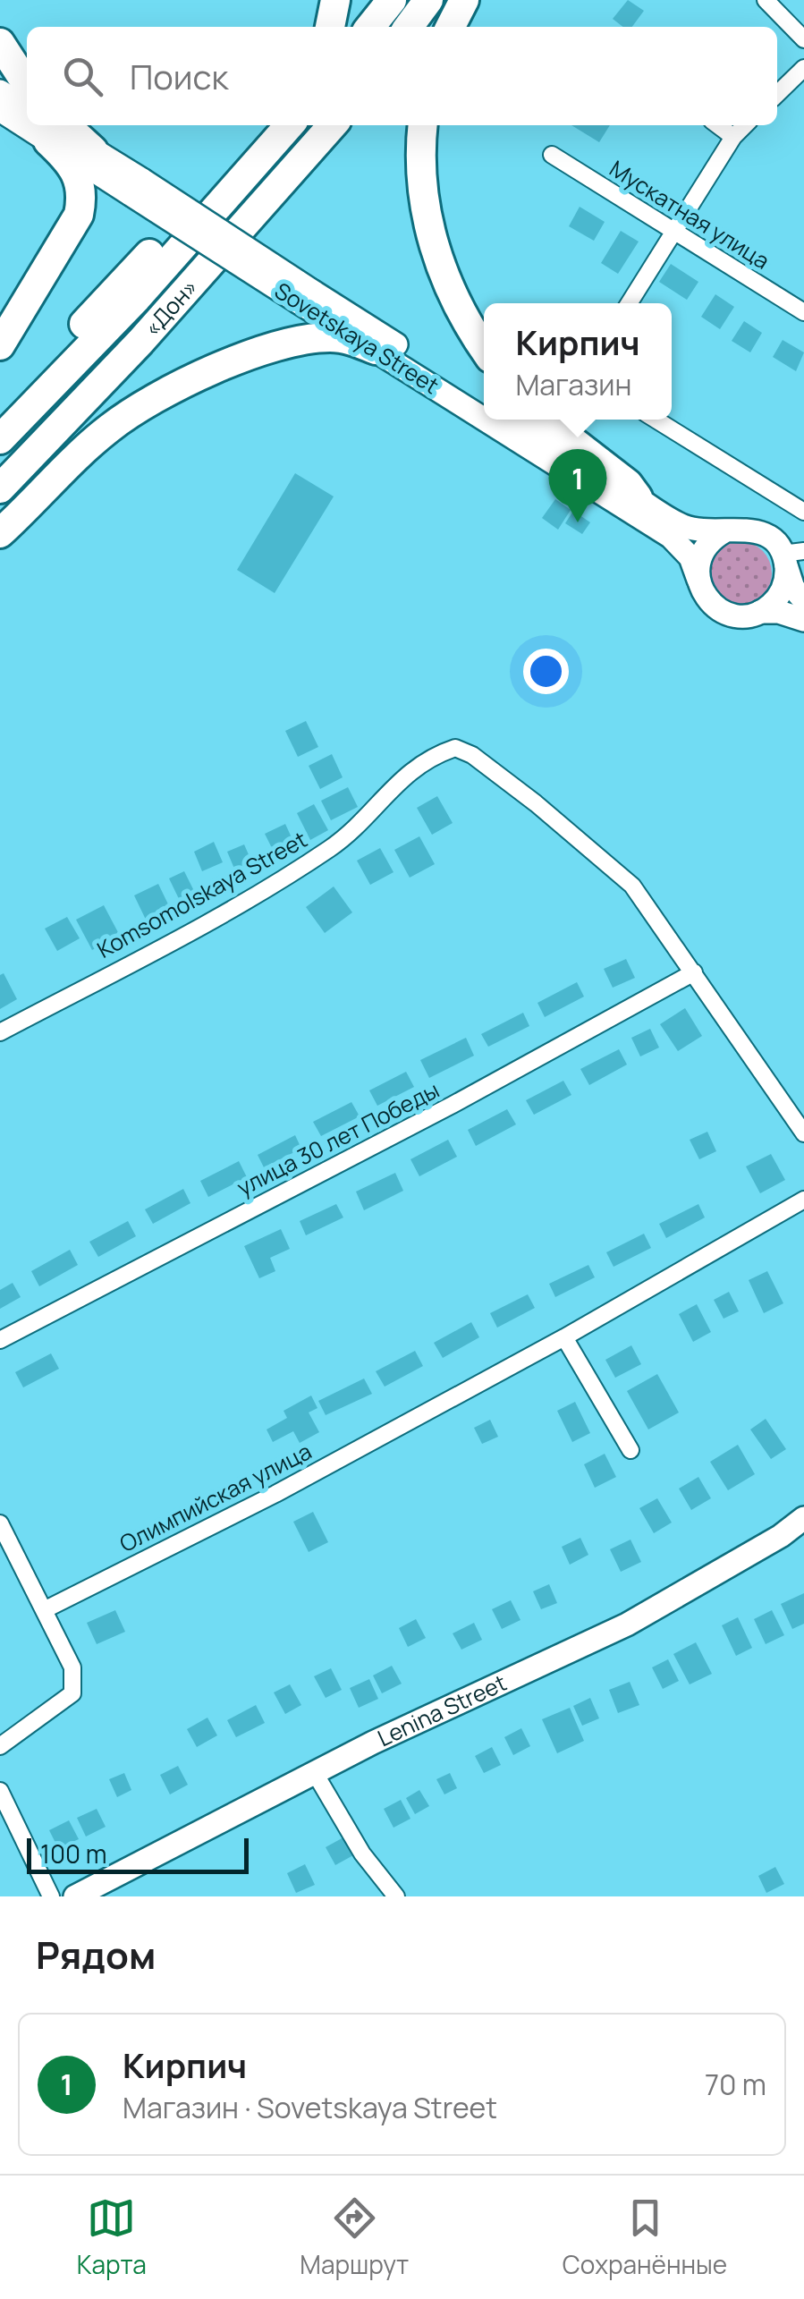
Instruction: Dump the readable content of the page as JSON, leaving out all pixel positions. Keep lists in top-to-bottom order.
{
  "streets": {
    "highway": ["«Дон»"],
    "main road": ["Sovetskaya Street", "Lenina Street"],
    "street": [
      "Мускатная улица",
      "Komsomolskaya Street",
      "улица 30 лет Победы",
      "Олимпийская улица"
    ]
  },
  "crossings": [
    ["Komsomolskaya Street", "улица 30 лет Победы"]
  ],
  "scale_bar": "100 m",
  "page": {
    "search": "Поиск",
    "popup": ["Кирпич", "Магазин"],
    "pins": "1",
    "scale": "100 m",
    "heading": "Рядом",
    "list": [
      {
        "mark": "1",
        "name": "Кирпич",
        "note": "Магазин · Sovetskaya Street",
        "value": "70 m"
      }
    ],
    "nav": ["Карта", "Маршрут", "Сохранённые"]
  }
}
